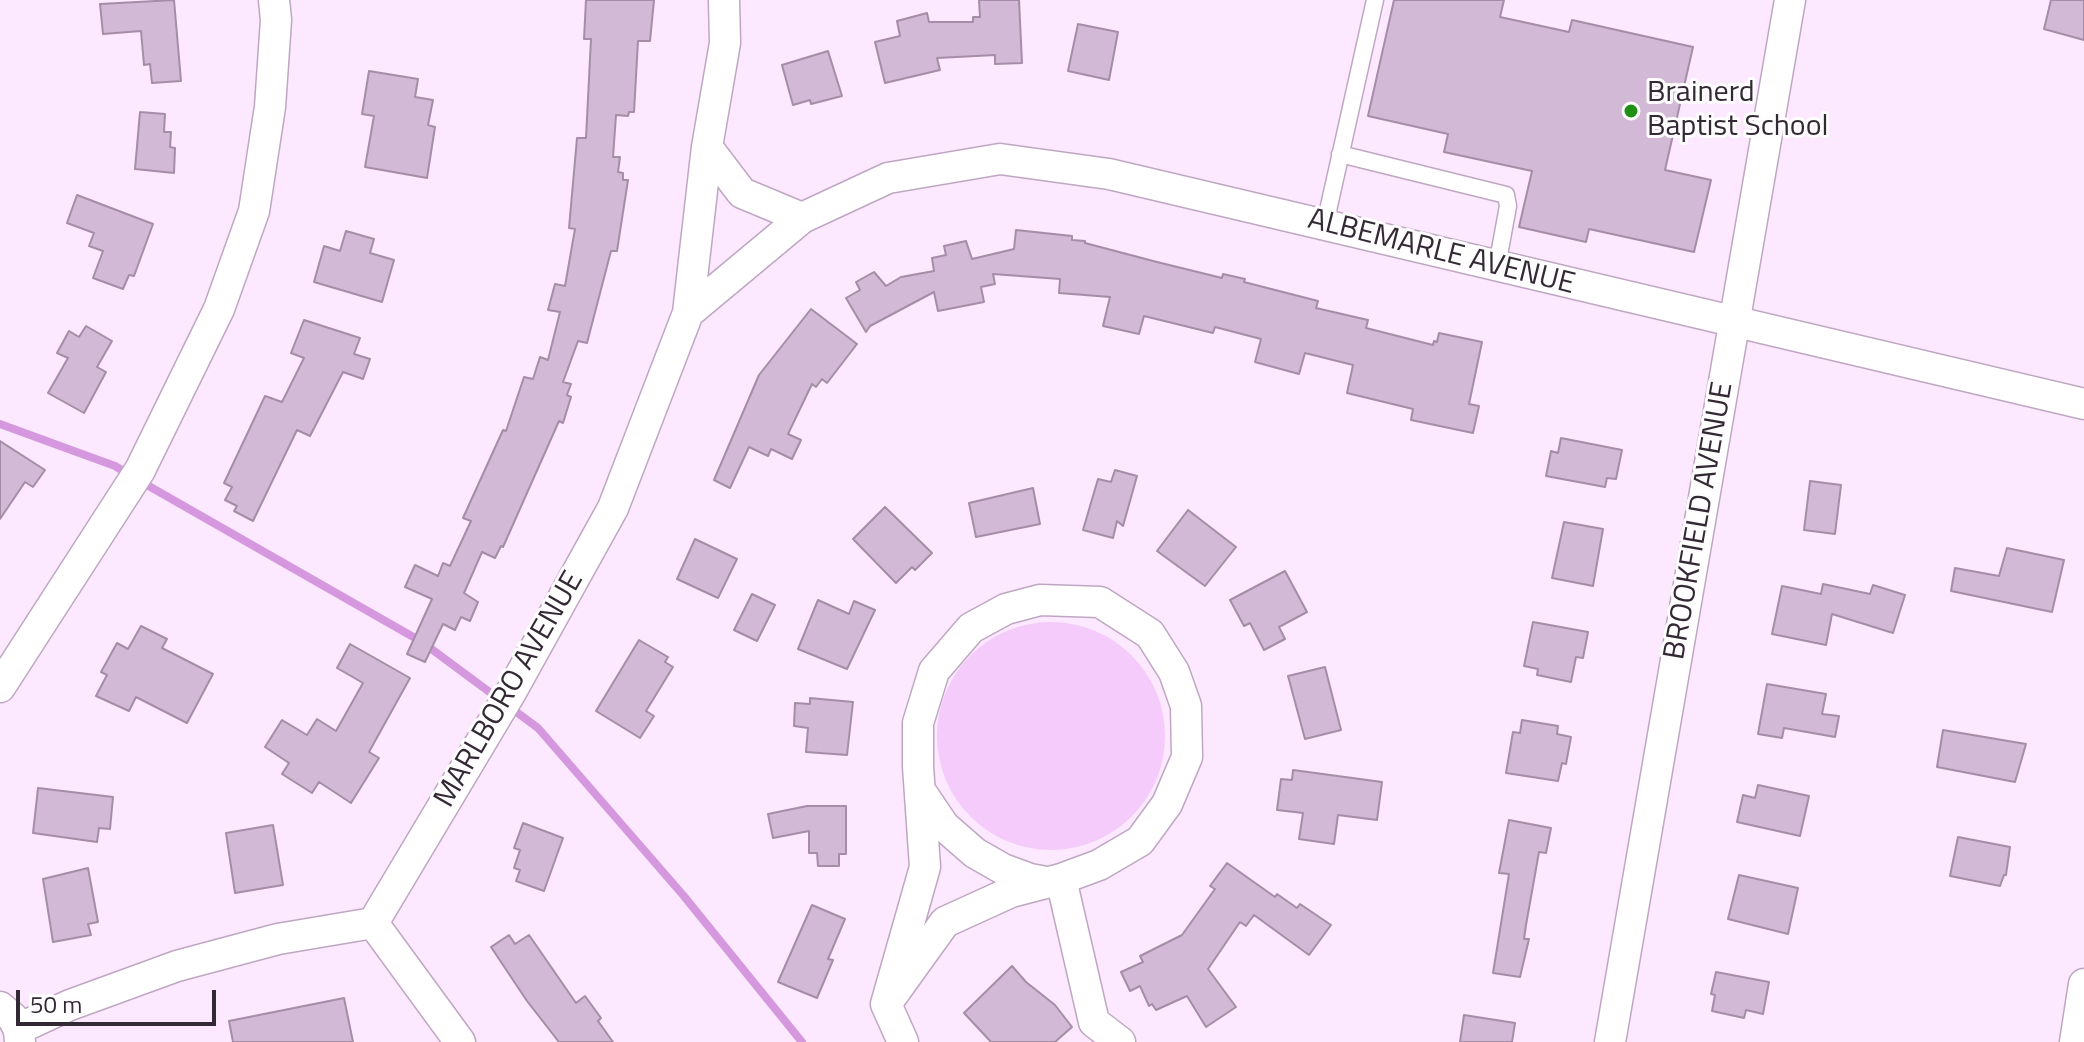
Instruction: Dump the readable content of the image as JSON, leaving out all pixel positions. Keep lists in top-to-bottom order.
{
  "streets": {
    "street": ["ALBEMARLE AVENUE", "BROOKFIELD AVENUE", "MARLBORO AVENUE"]
  },
  "crossings": [
    ["ALBEMARLE AVENUE", "BROOKFIELD AVENUE"],
    ["ALBEMARLE AVENUE", "MARLBORO AVENUE"]
  ],
  "places": ["Brainerd Baptist School"],
  "scale_bar": "50 m"
}
